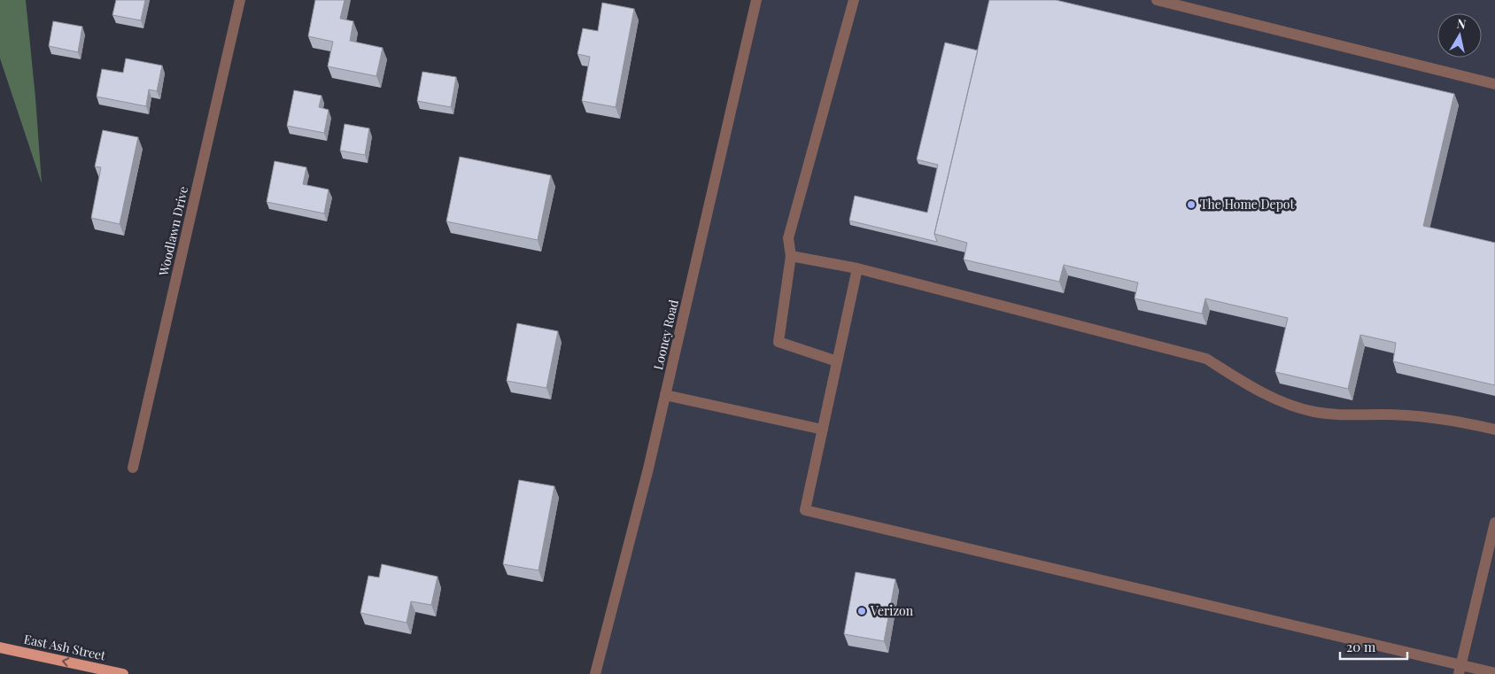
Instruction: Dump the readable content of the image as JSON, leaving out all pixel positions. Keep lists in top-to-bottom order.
{
  "streets": {
    "main road": ["East Ash Street"],
    "street": ["Woodlawn Drive", "Looney Road"]
  },
  "one_way": ["East Ash Street"],
  "places": ["The Home Depot", "Verizon"],
  "scale_bar": "20 m",
  "north": "top"
}
